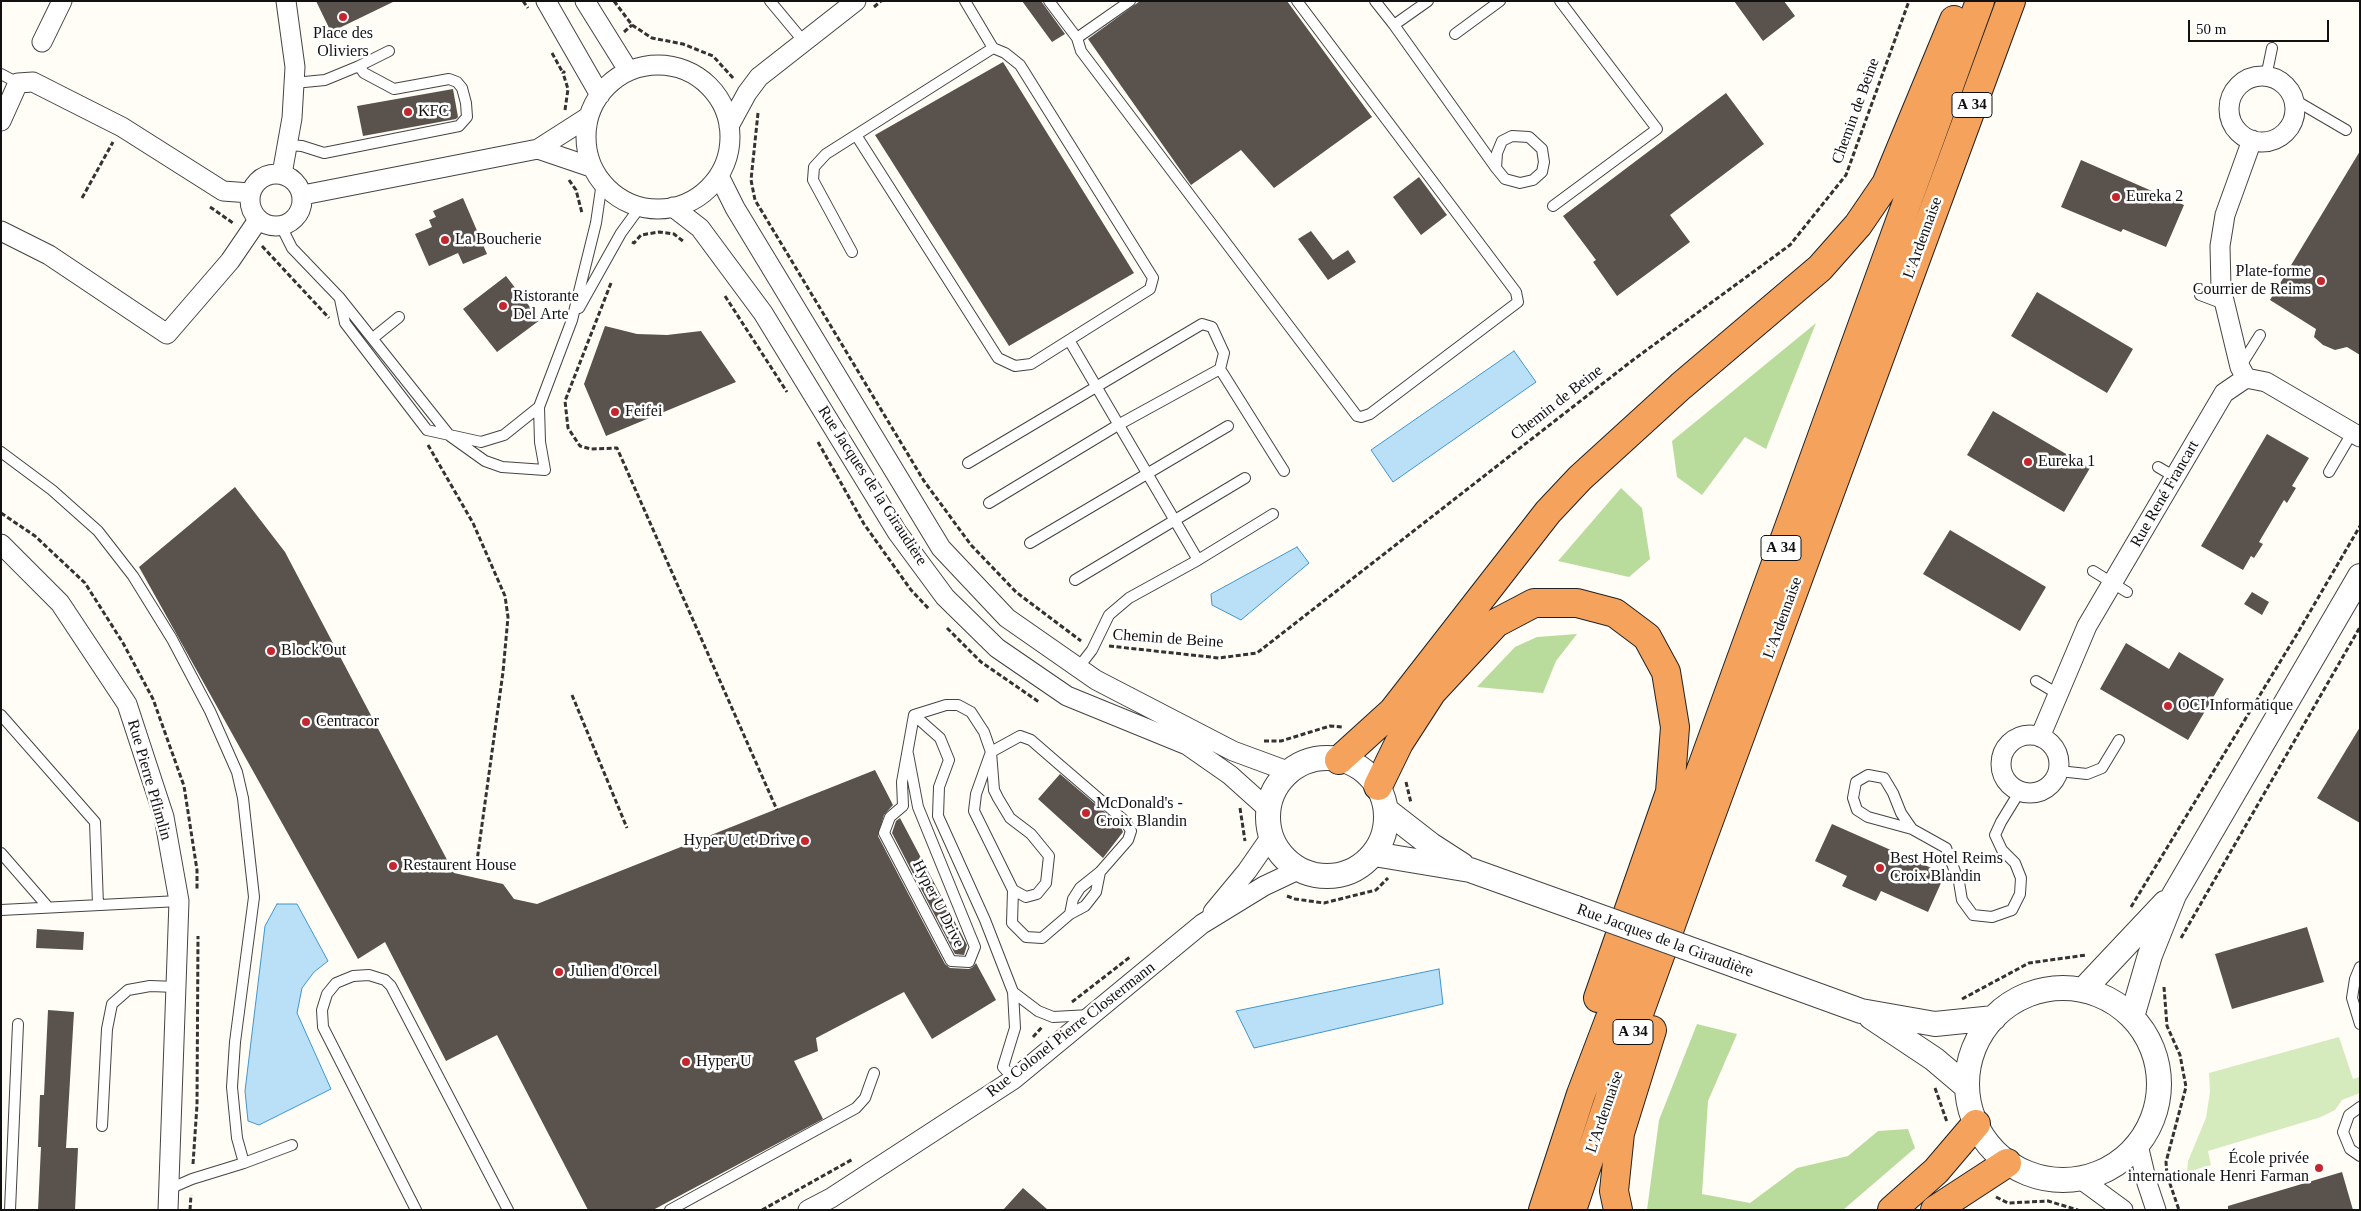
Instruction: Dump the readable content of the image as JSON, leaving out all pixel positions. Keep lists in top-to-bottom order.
{
  "streets": {
    "highway": ["A 34", "L'Ardennaise"],
    "street": [
      "Rue Jacques de la Giraudière",
      "Rue René Francart",
      "Rue Pierre Pflimlin",
      "Rue Colonel Pierre Clostermann"
    ],
    "lane": ["Hyper U Drive"],
    "path": ["Chemin de Beine"]
  },
  "crossings": [
    ["Rue Jacques de la Giraudière", "Rue Colonel Pierre Clostermann"]
  ],
  "places": [
    "Place des Oliviers",
    "KFC",
    "Eureka 2",
    "La Boucherie",
    "Plate-forme Courrier de Reims",
    "Ristorante Del Arte",
    "Feifei",
    "Eureka 1",
    "Block'Out",
    "OCI Informatique",
    "Centracor",
    "McDonald's - Croix Blandin",
    "Hyper U et Drive",
    "Restaurent House",
    "Best Hotel Reims Croix Blandin",
    "Julien d'Orcel",
    "Hyper U",
    "École privée internationale Henri Farman"
  ],
  "scale_bar": "50 m"
}
